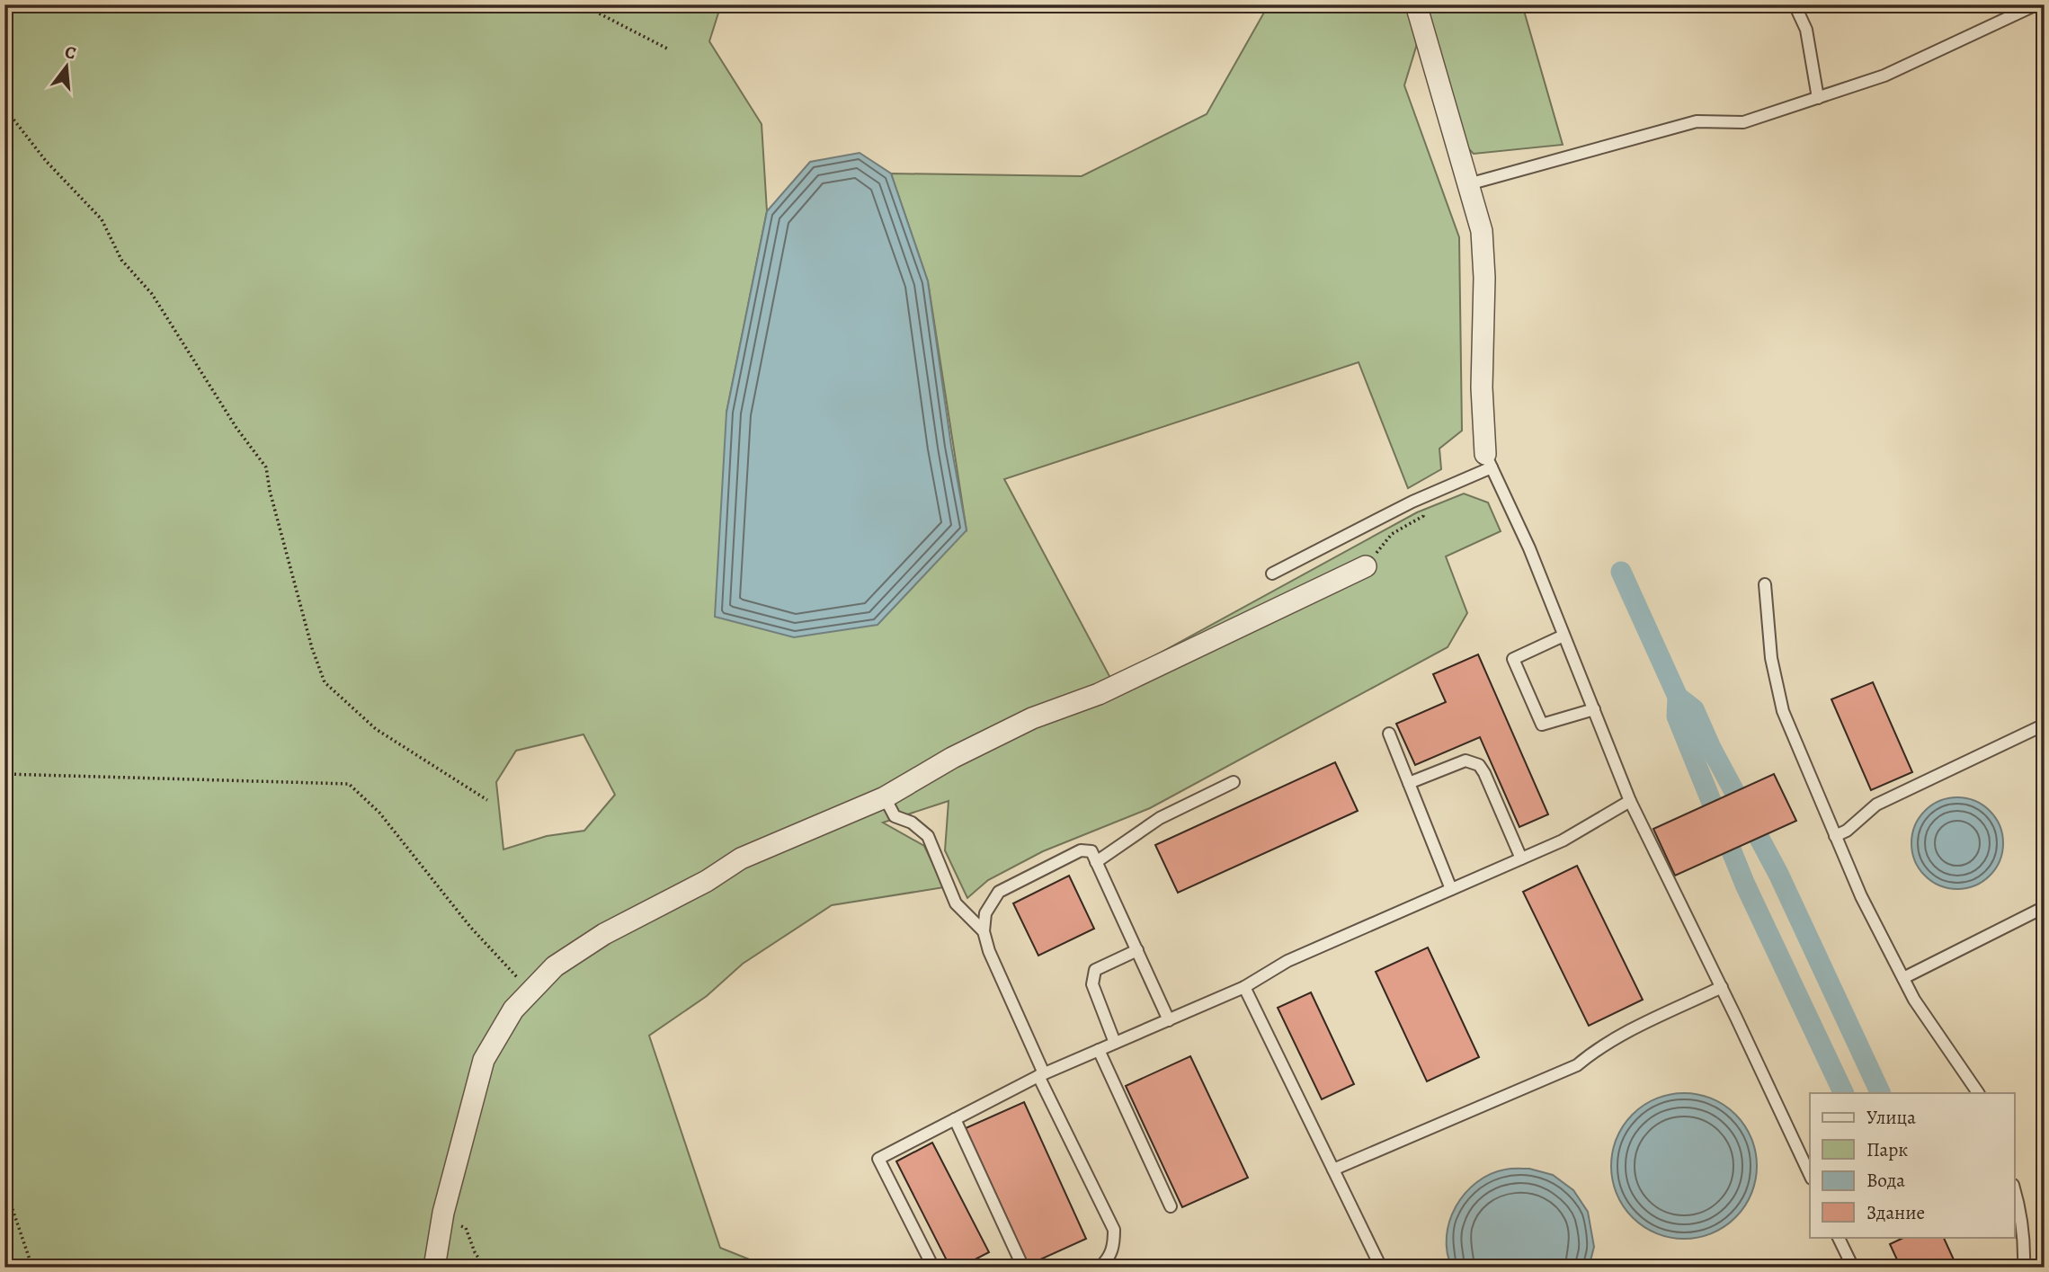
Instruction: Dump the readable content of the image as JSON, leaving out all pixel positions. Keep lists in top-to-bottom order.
{
  "legend": [
    "Улица",
    "Парк",
    "Вода",
    "Здание"
  ],
  "north": "top"
}
